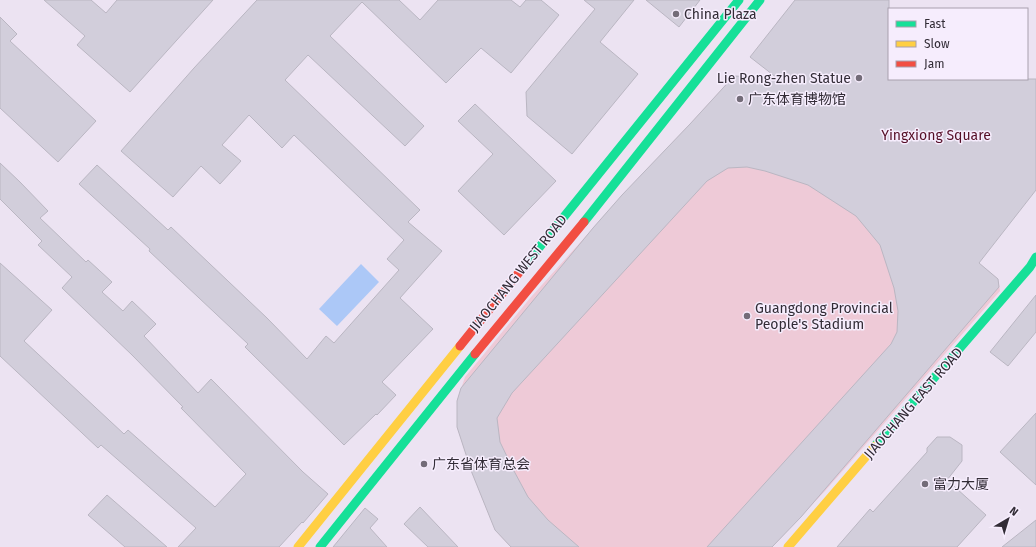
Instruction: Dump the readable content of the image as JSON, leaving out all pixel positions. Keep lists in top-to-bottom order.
{
  "streets": {
    "street": ["JIAOCHANG WEST ROAD", "JIAOCHANG EAST ROAD"]
  },
  "parks": ["Yingxiong Square"],
  "places": [
    "China Plaza",
    "Lie Rong-zhen Statue",
    "广东体育博物馆",
    "Guangdong Provincial People's Stadium",
    "广东省体育总会",
    "富力大厦"
  ],
  "legend": ["Fast", "Slow", "Jam"],
  "north": "top right"
}
